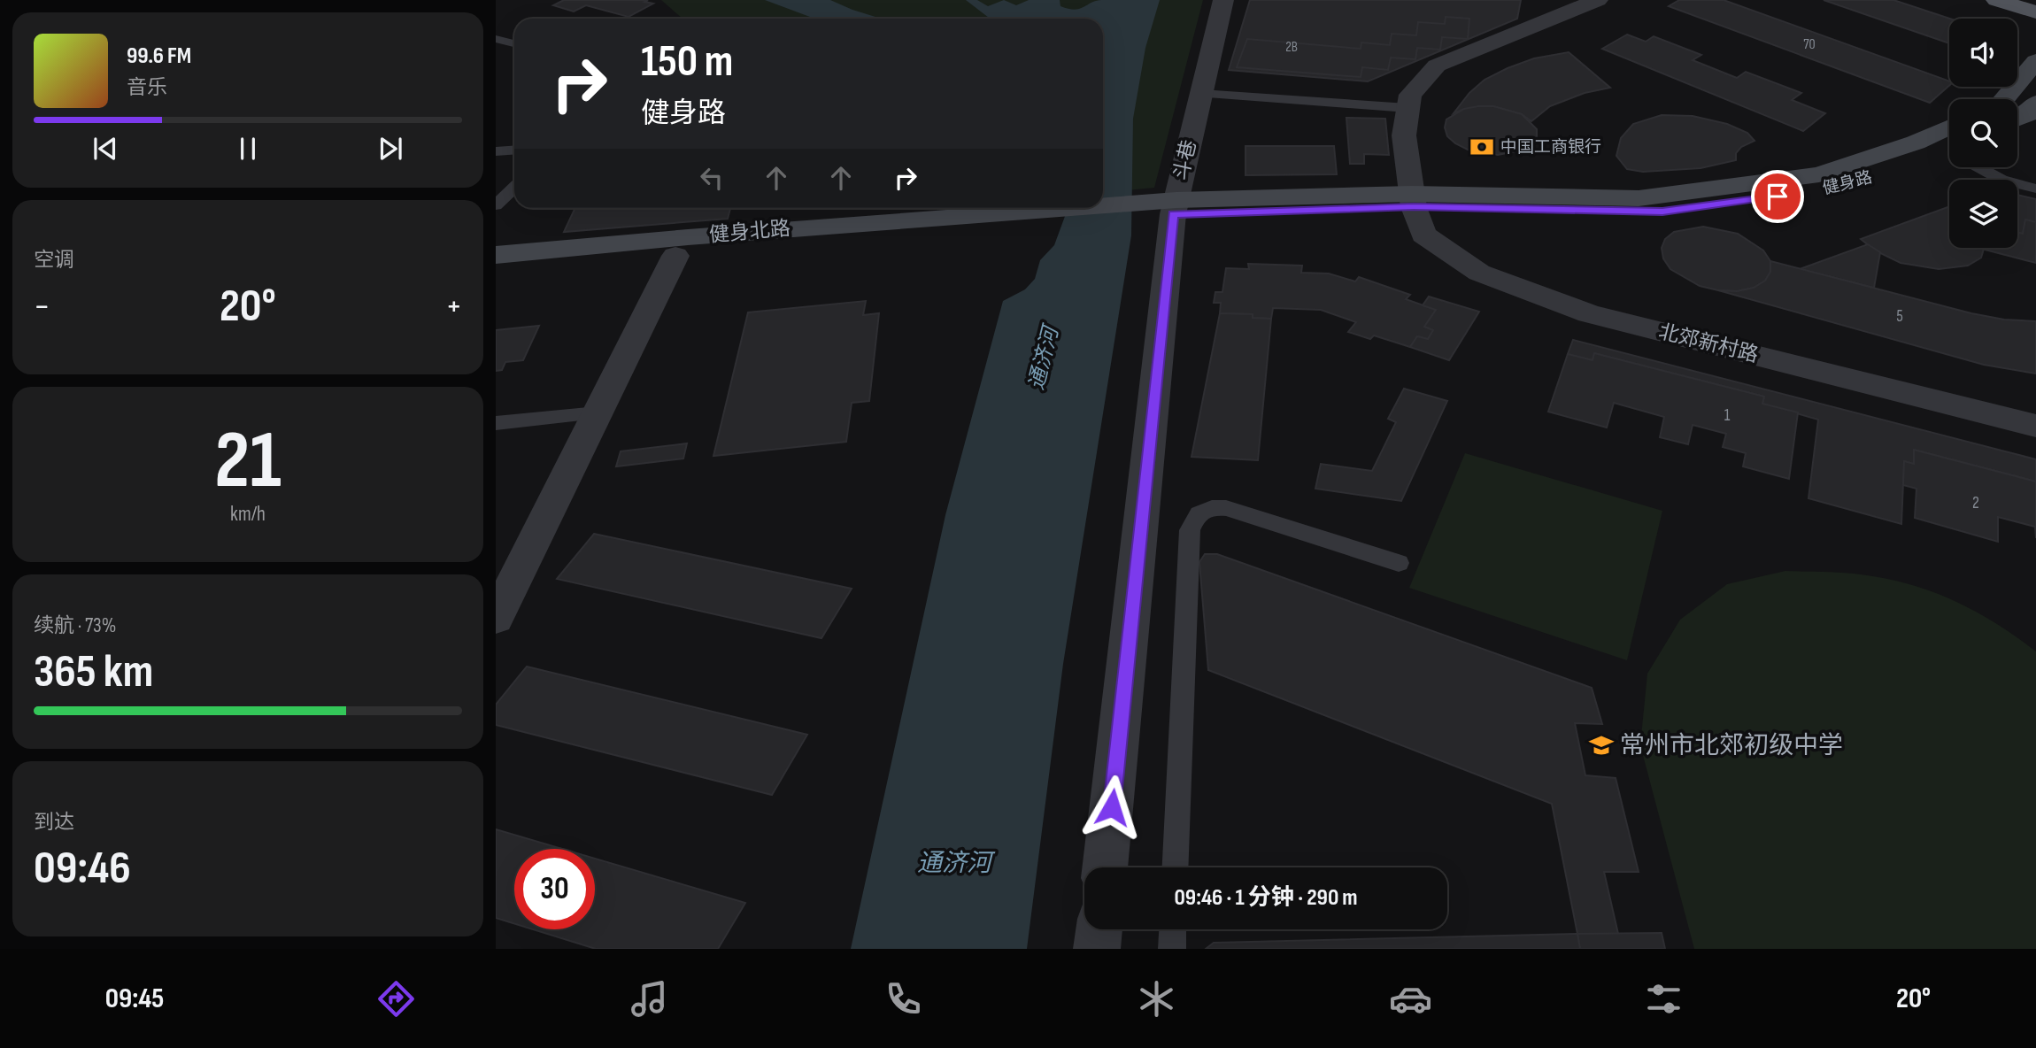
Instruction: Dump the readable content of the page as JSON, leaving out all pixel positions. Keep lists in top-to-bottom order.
{
  "streets": {
    "main road": ["健身路", "健身北路"],
    "street": ["斗巷", "北郊新村路"]
  },
  "crossings": [
    ["斗巷", "健身路"],
    ["健身路", "健身北路"],
    ["健身路", "北郊新村路"]
  ],
  "water": ["通济河"],
  "places": {
    "bank": ["中国工商银行"],
    "school or university": ["常州市北郊初级中学"]
  },
  "house_numbers": [
    "70",
    "2B",
    "5",
    "1",
    "2"
  ],
  "page": {
    "turn": ["150 m", "健身路"],
    "song": ["99.6 FM", "音乐"],
    "tile": [
      "空调",
      ["21", "km/h"],
      ["续航 · 73%", "365 km"],
      ["到达", "09:46"]
    ],
    "heat": ["−", "20°", "+"],
    "limit": "30",
    "trip": "09:46 · 1 分钟 · 290 m",
    "tabs": ["09:45", "20°"]
  }
}
